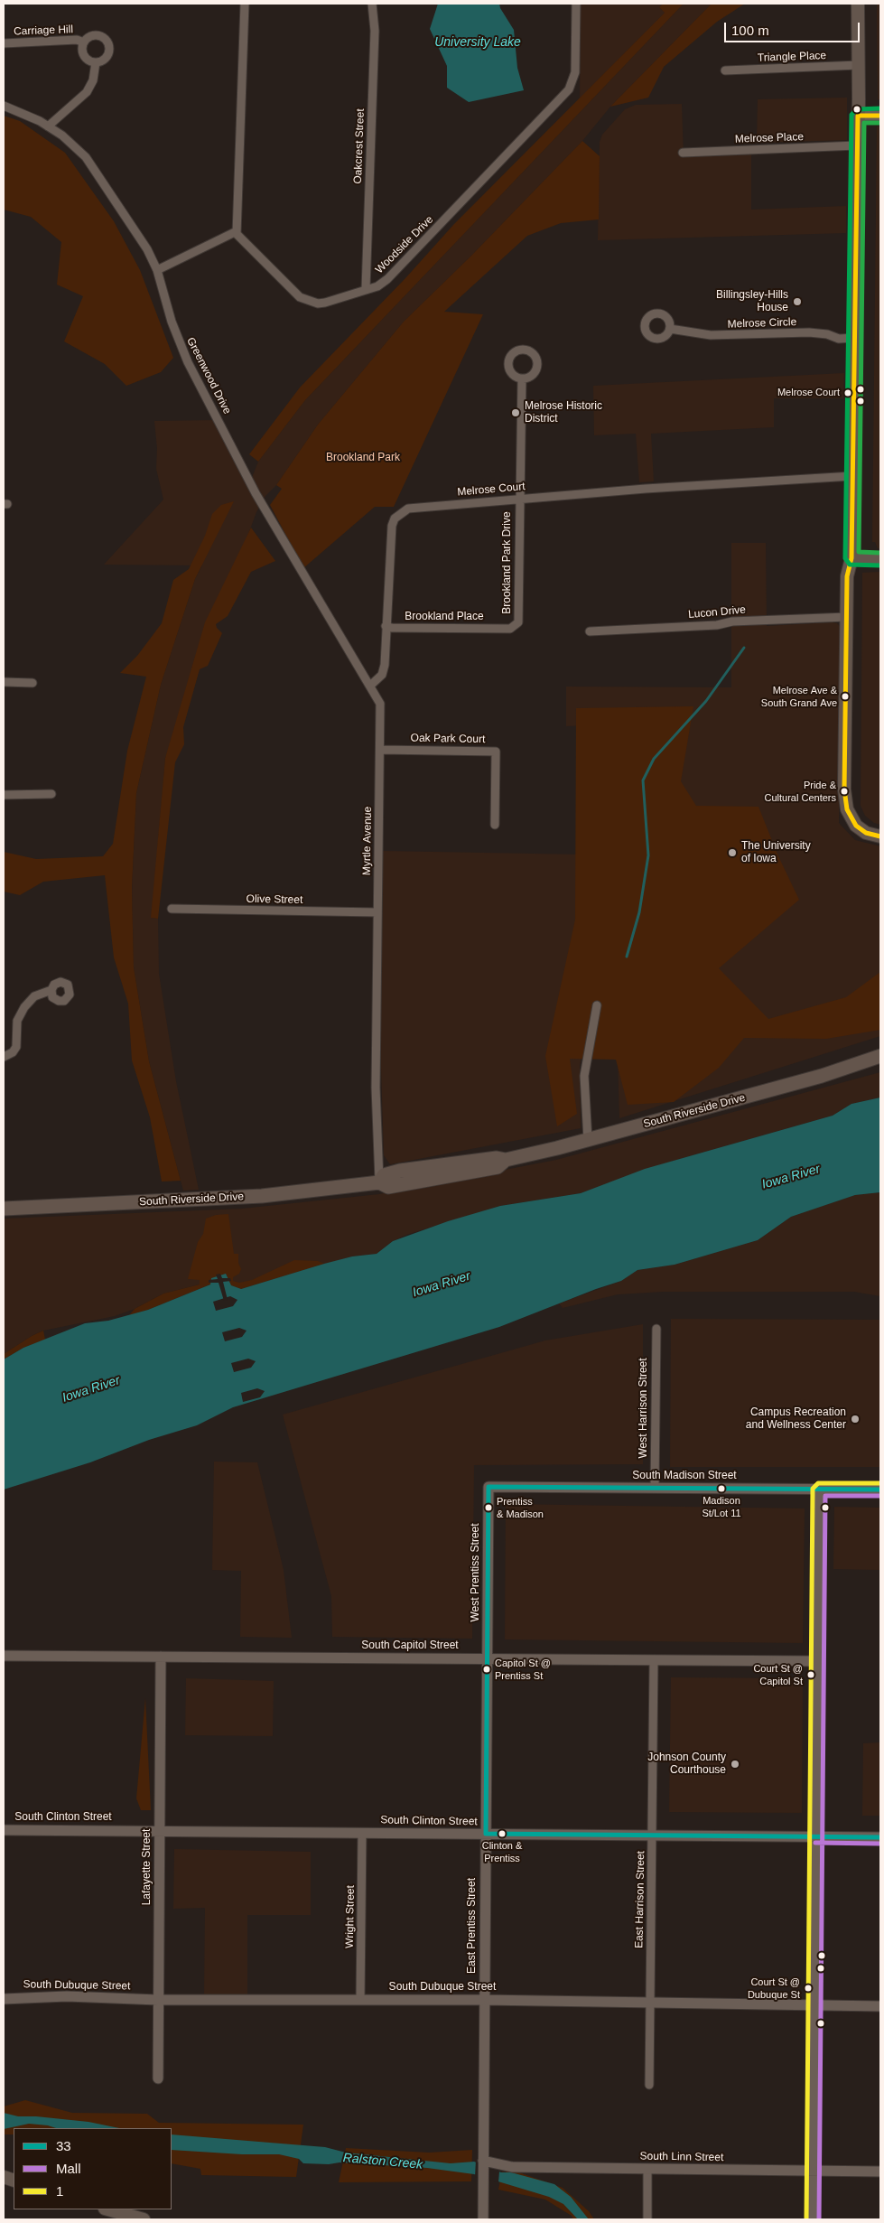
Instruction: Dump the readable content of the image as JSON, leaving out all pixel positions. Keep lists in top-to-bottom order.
{
  "streets": {
    "main road": ["South Riverside Drive"],
    "street": [
      "Carriage Hill",
      "Triangle Place",
      "Melrose Place",
      "Oakcrest Street",
      "Woodside Drive",
      "Melrose Circle",
      "Greenwood Drive",
      "Melrose Court",
      "Brookland Park Drive",
      "Lucon Drive",
      "Brookland Place",
      "Oak Park Court",
      "Myrtle Avenue",
      "Olive Street",
      "West Harrison Street",
      "South Madison Street",
      "West Prentiss Street",
      "South Capitol Street",
      "South Clinton Street",
      "Lafayette Street",
      "East Harrison Street",
      "Wright Street",
      "East Prentiss Street",
      "South Dubuque Street",
      "South Linn Street"
    ]
  },
  "crossings": [
    ["Carriage Hill", "Greenwood Drive"],
    ["Oakcrest Street", "Woodside Drive"],
    ["Greenwood Drive", "Myrtle Avenue"],
    ["Melrose Court", "Brookland Park Drive"],
    ["Melrose Court", "Brookland Place"],
    ["Brookland Park Drive", "Brookland Place"],
    ["Oak Park Court", "Myrtle Avenue"],
    ["Myrtle Avenue", "Olive Street"],
    ["Myrtle Avenue", "South Riverside Drive"],
    ["West Harrison Street", "South Madison Street"],
    ["South Madison Street", "West Prentiss Street"],
    ["West Prentiss Street", "South Capitol Street"],
    ["West Prentiss Street", "East Prentiss Street"],
    ["South Capitol Street", "Lafayette Street"],
    ["South Capitol Street", "East Harrison Street"],
    ["South Capitol Street", "East Prentiss Street"],
    ["South Clinton Street", "Lafayette Street"],
    ["South Clinton Street", "East Harrison Street"],
    ["South Clinton Street", "Wright Street"],
    ["South Clinton Street", "East Prentiss Street"],
    ["Lafayette Street", "South Dubuque Street"],
    ["East Harrison Street", "South Dubuque Street"],
    ["Wright Street", "South Dubuque Street"],
    ["East Prentiss Street", "South Dubuque Street"],
    ["East Prentiss Street", "South Linn Street"]
  ],
  "water": ["University Lake", "Iowa River", "Ralston Creek"],
  "parks": ["Brookland Park"],
  "places": [
    "Billingsley-Hills House",
    "Melrose Court",
    "Melrose Historic District",
    "Melrose Ave & South Grand Ave",
    "Pride & Cultural Centers",
    "The University of Iowa",
    "Campus Recreation and Wellness Center",
    "Madison St/Lot 11",
    "Prentiss & Madison",
    "Capitol St @ Prentiss St",
    "Court St @ Capitol St",
    "Johnson County Courthouse",
    "Clinton & Prentiss",
    "Court St @ Dubuque St"
  ],
  "lines": ["transit line 1", "transit line 33", "transit line Mall"],
  "legend": ["33", "Mall", "1"],
  "scale_bar": "100 m"
}
